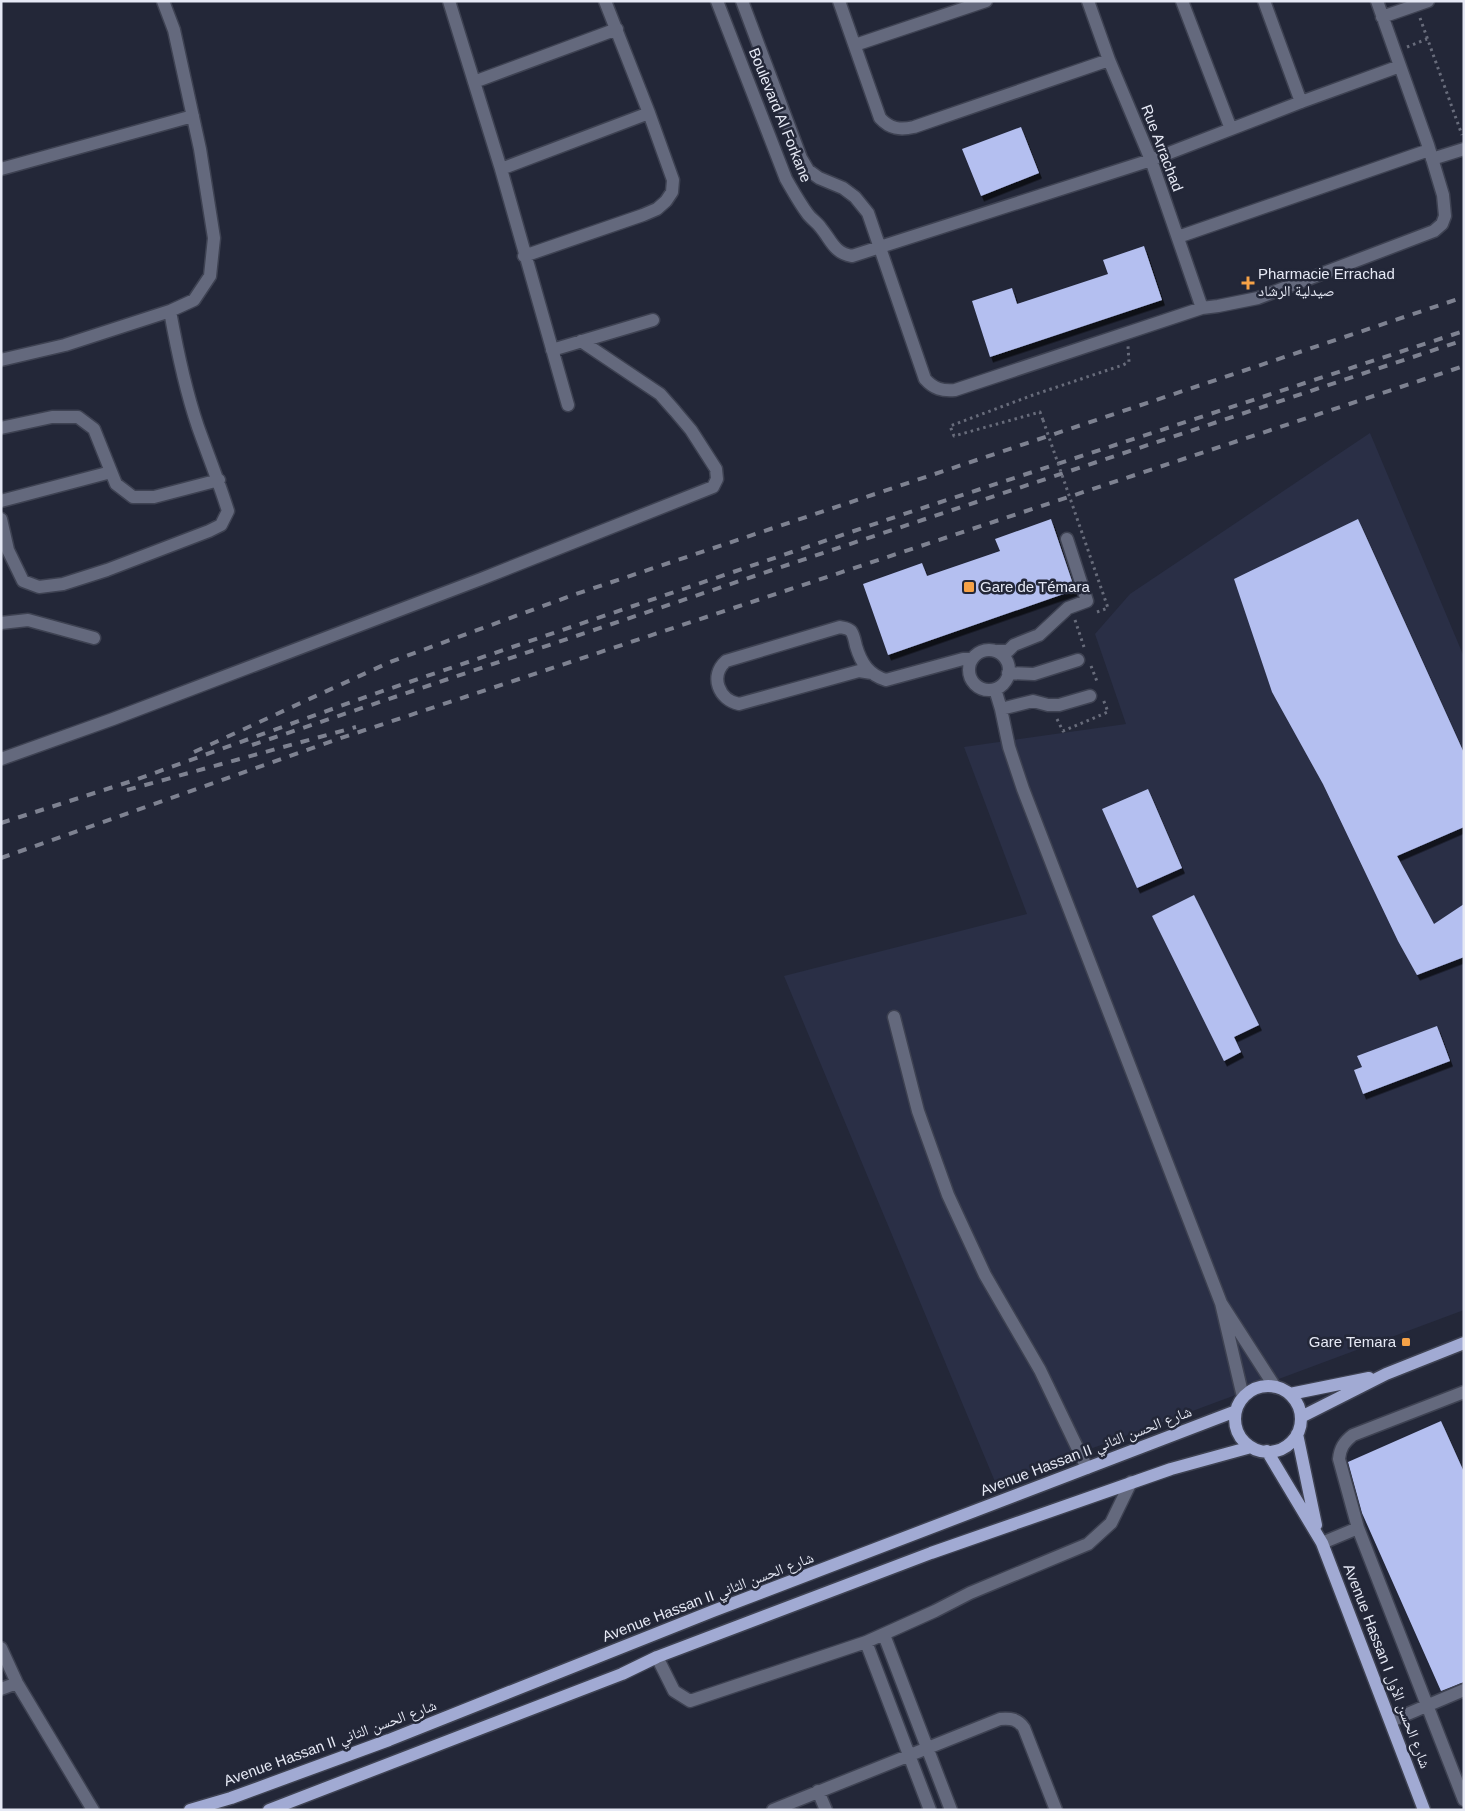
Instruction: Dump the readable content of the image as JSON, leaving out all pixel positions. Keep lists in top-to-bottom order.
{
  "streets": {
    "main road": ["Avenue Hassan II شارع الحسن الثاني", "Avenue Hassan I شارع الحسن الأول"],
    "street": ["Boulevard Al Forkane", "Rue Arrachad"]
  },
  "crossings": [
    ["Avenue Hassan II شارع الحسن الثاني", "Avenue Hassan I شارع الحسن الأول"]
  ],
  "places": {
    "health": ["Pharmacie Errachad صيدلية الرشاد"],
    "transit": ["Gare de Témara", "Gare Temara"]
  }
}
